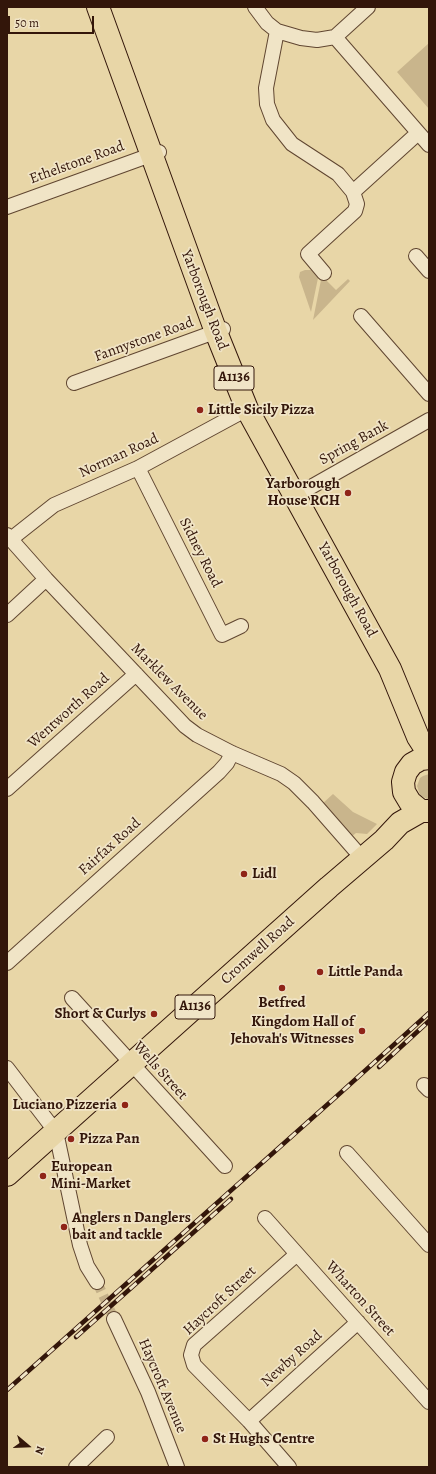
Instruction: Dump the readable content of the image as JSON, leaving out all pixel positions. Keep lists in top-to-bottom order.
{
  "streets": {
    "main road": ["Yarborough Road", "A1136", "Cromwell Road"],
    "street": [
      "Ethelstone Road",
      "Fannystone Road",
      "Spring Bank",
      "Norman Road",
      "Sidney Road",
      "Marklew Avenue",
      "Wentworth Road",
      "Fairfax Road",
      "Wells Street",
      "Wharton Street",
      "Haycroft Street",
      "Newby Road",
      "Haycroft Avenue"
    ]
  },
  "crossings": [
    ["Ethelstone Road", "Yarborough Road"],
    ["Yarborough Road", "Fannystone Road"],
    ["Yarborough Road", "Spring Bank"],
    ["Yarborough Road", "Norman Road"],
    ["A1136", "Cromwell Road"],
    ["Norman Road", "Sidney Road"],
    ["Norman Road", "Marklew Avenue"],
    ["Marklew Avenue", "Wentworth Road"],
    ["Marklew Avenue", "Fairfax Road"],
    ["Marklew Avenue", "Cromwell Road"],
    ["Cromwell Road", "Wells Street"],
    ["Wharton Street", "Haycroft Street"],
    ["Wharton Street", "Newby Road"],
    ["Haycroft Street", "Newby Road"]
  ],
  "places": [
    "Little Sicily Pizza",
    "Yarborough House RCH",
    "Lidl",
    "Little Panda",
    "Betfred",
    "Short & Curlys",
    "Kingdom Hall of Jehovah's Witnesses",
    "Luciano Pizzeria",
    "Pizza Pan",
    "European Mini-Market",
    "Anglers n Danglers bait and tackle",
    "St Hughs Centre"
  ],
  "scale_bar": "50 m",
  "north": "right"
}
